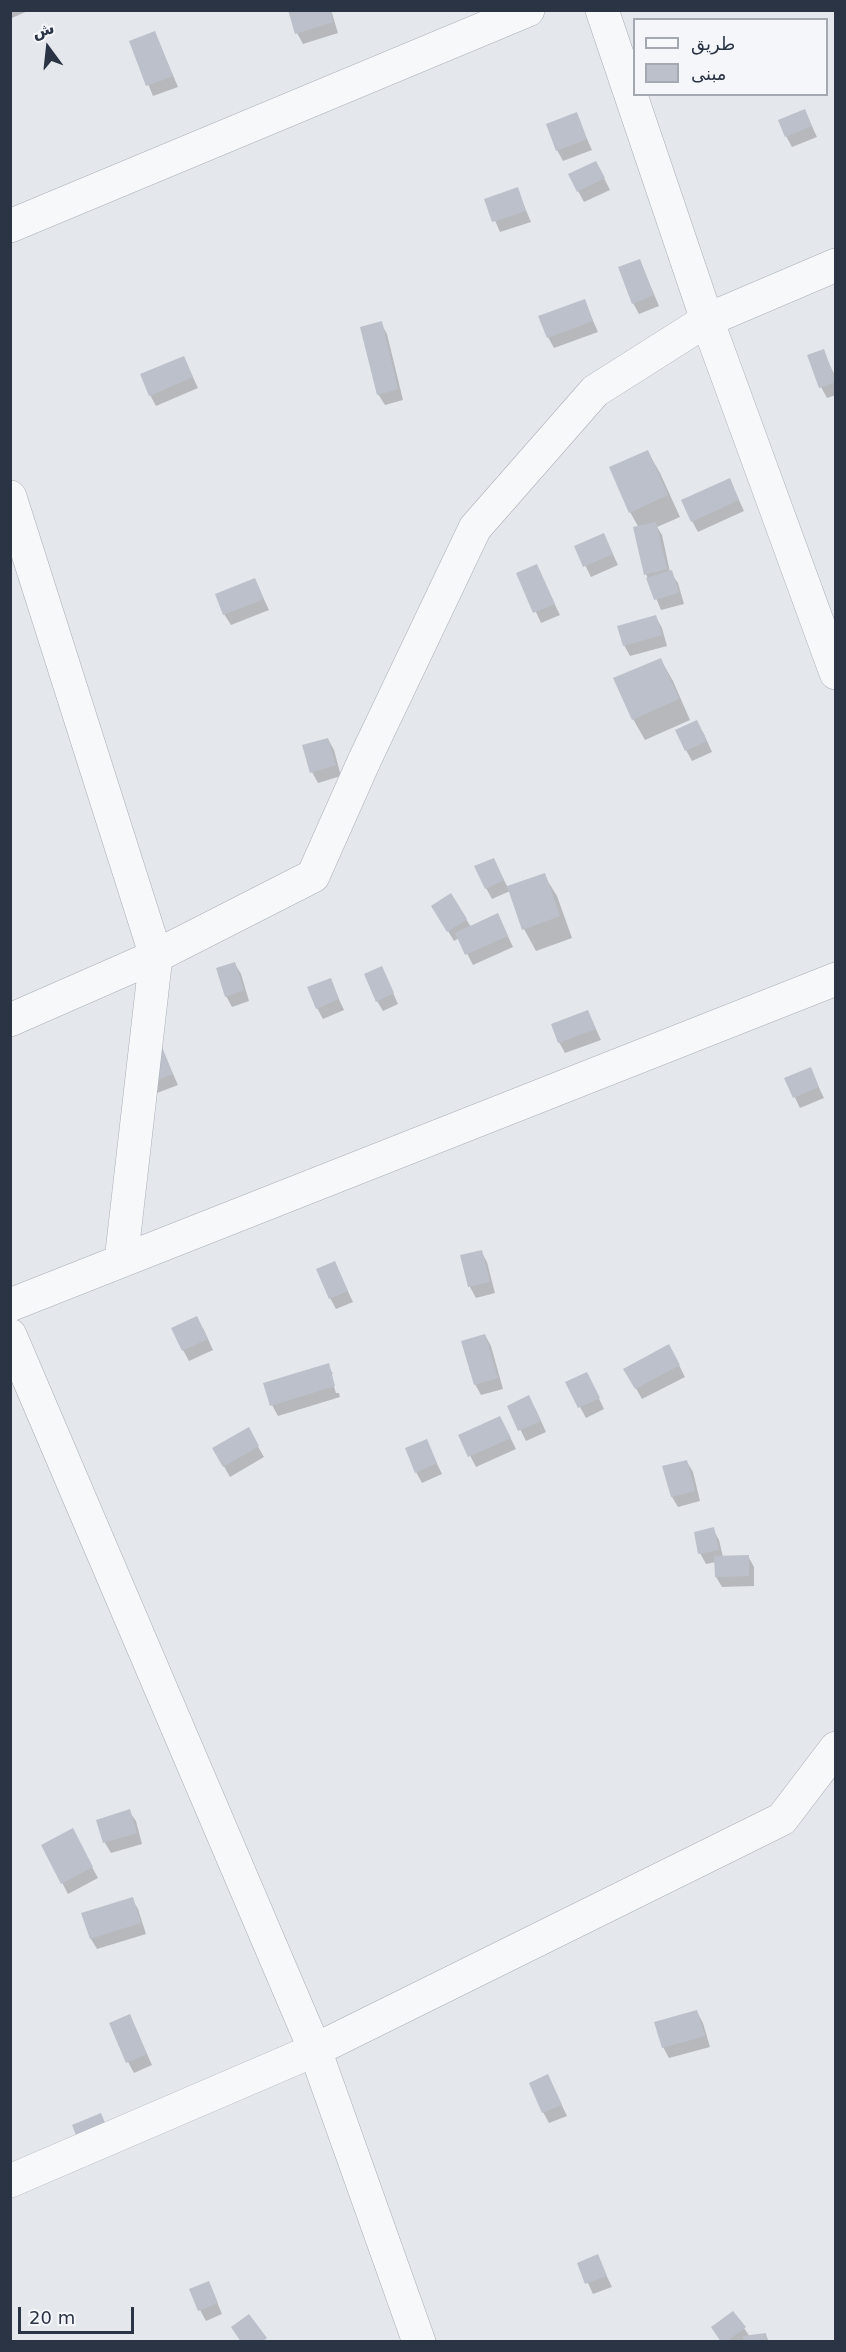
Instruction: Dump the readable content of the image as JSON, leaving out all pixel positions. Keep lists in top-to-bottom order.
{
  "legend": ["طريق", "مبنى"],
  "scale_bar": "20 m",
  "north": "top"
}
